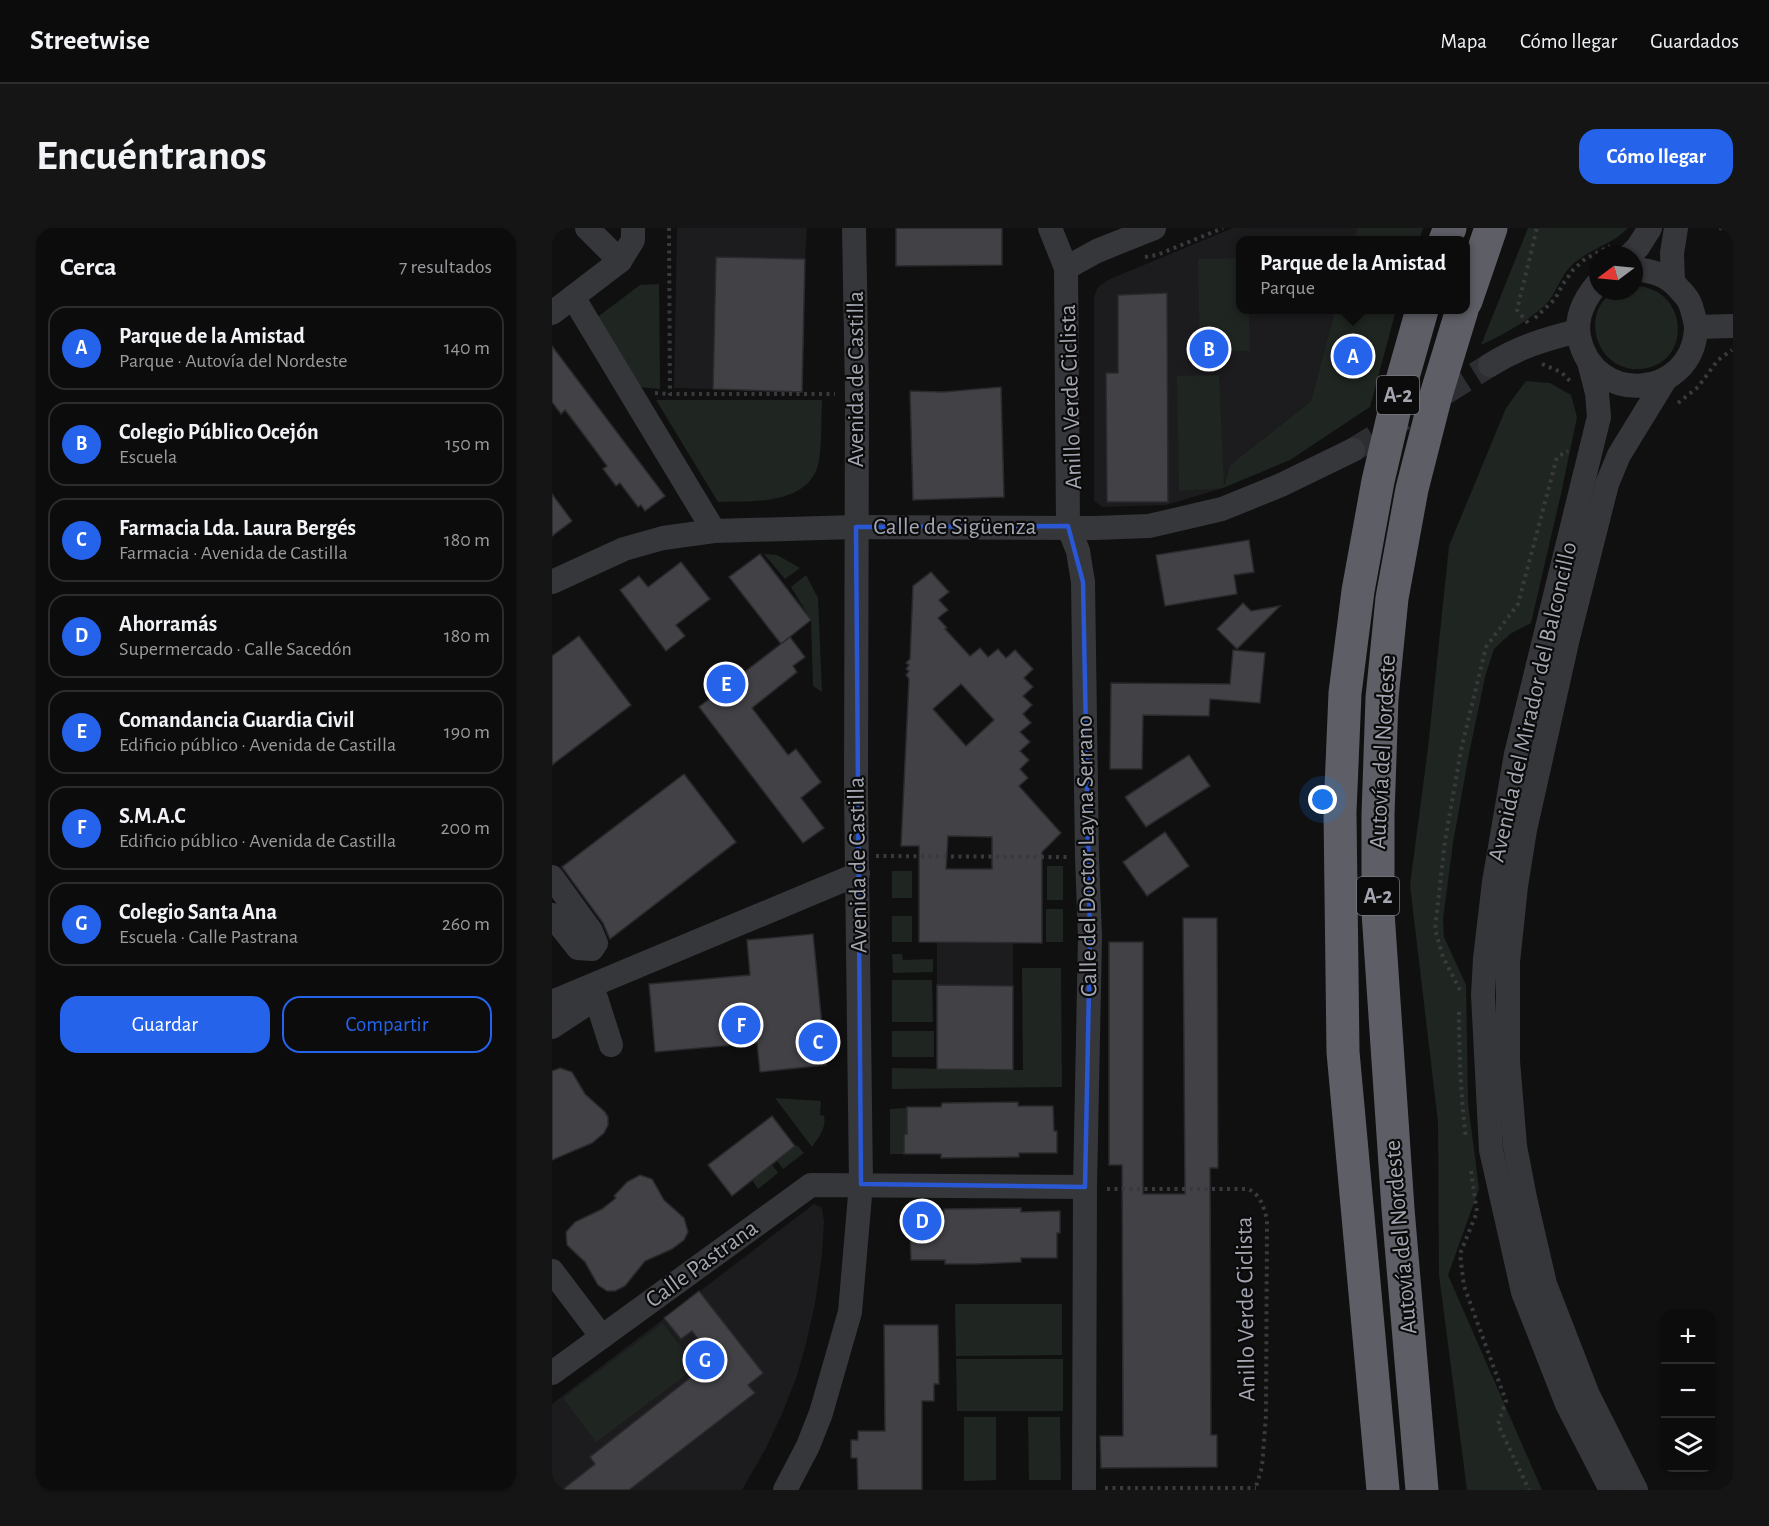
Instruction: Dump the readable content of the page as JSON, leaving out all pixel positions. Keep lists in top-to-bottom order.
{
  "streets": {
    "highway": ["A-2", "Autovía del Nordeste"],
    "street": [
      "Avenida de Castilla",
      "Calle de Sigüenza",
      "Avenida del Mirador del Balconcillo",
      "Calle del Doctor Layna Serrano",
      "Calle Pastrana"
    ],
    "path": ["Anillo Verde Ciclista"]
  },
  "crossings": [
    ["Avenida de Castilla", "Calle de Sigüenza"],
    ["Avenida de Castilla", "Calle Pastrana"],
    ["Anillo Verde Ciclista", "Calle del Doctor Layna Serrano"],
    ["Anillo Verde Ciclista", "Calle Pastrana"],
    ["Calle de Sigüenza", "Calle del Doctor Layna Serrano"],
    ["Calle del Doctor Layna Serrano", "Calle Pastrana"]
  ],
  "north": "left",
  "page": {
    "header": "Streetwise",
    "nav": ["Mapa", "Cómo llegar", "Guardados"],
    "buttons": [
      "Cómo llegar",
      ["Guardar", "Compartir"]
    ],
    "title": "Encuéntranos",
    "heading": ["Cerca", "7 resultados"],
    "popup": ["Parque de la Amistad", "Parque"],
    "list": [
      {
        "mark": "A",
        "name": "Parque de la Amistad",
        "note": "Parque · Autovía del Nordeste",
        "value": "140 m"
      },
      {
        "mark": "B",
        "name": "Colegio Público Ocejón",
        "note": "Escuela",
        "value": "150 m"
      },
      {
        "mark": "C",
        "name": "Farmacia Lda. Laura Bergés",
        "note": "Farmacia · Avenida de Castilla",
        "value": "180 m"
      },
      {
        "mark": "D",
        "name": "Ahorramás",
        "note": "Supermercado · Calle Sacedón",
        "value": "180 m"
      },
      {
        "mark": "E",
        "name": "Comandancia Guardia Civil",
        "note": "Edificio público · Avenida de Castilla",
        "value": "190 m"
      },
      {
        "mark": "F",
        "name": "S.M.A.C",
        "note": "Edificio público · Avenida de Castilla",
        "value": "200 m"
      },
      {
        "mark": "G",
        "name": "Colegio Santa Ana",
        "note": "Escuela · Calle Pastrana",
        "value": "260 m"
      }
    ],
    "pins": [
      "B",
      "A",
      "E",
      "F",
      "C",
      "D",
      "G"
    ],
    "map_buttons": ["+", "−"]
  }
}
